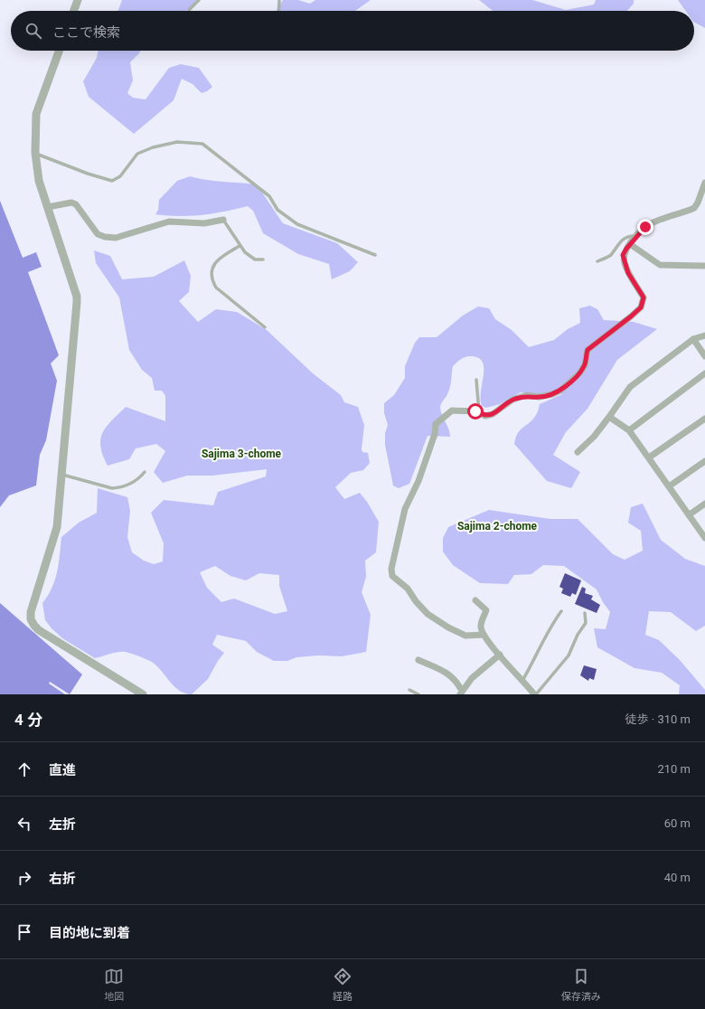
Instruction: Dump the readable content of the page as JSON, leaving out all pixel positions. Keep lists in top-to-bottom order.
{
  "districts": ["Sajima 3-chome", "Sajima 2-chome"],
  "page": {
    "search": "ここで検索",
    "heading": ["4 分", "徒歩 · 310 m"],
    "list": [
      ["直進", "210 m"],
      ["左折", "60 m"],
      ["右折", "40 m"],
      "目的地に到着"
    ],
    "nav": ["地図", "経路", "保存済み"]
  }
}
